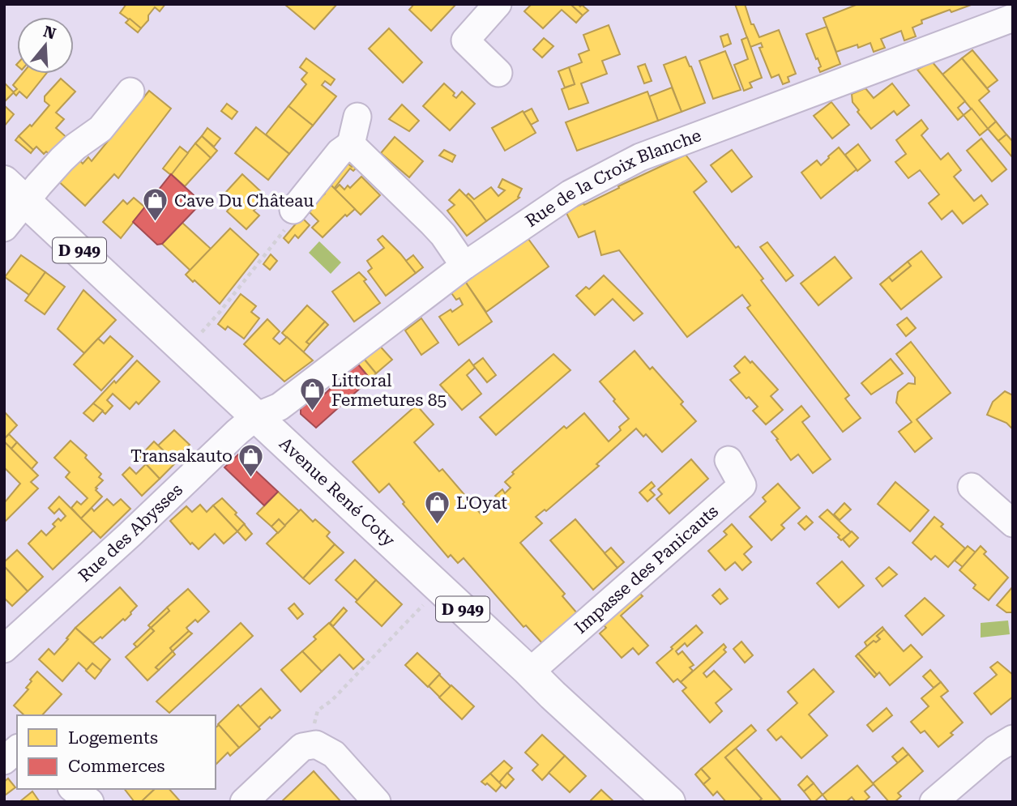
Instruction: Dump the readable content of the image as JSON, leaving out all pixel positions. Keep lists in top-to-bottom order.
{
  "streets": {
    "main road": ["D 949", "Avenue René Coty"],
    "street": ["Rue de la Croix Blanche", "Rue des Abysses", "Impasse des Panicauts"]
  },
  "crossings": [
    ["Rue de la Croix Blanche", "Avenue René Coty"],
    ["Rue de la Croix Blanche", "Rue des Abysses"],
    ["Avenue René Coty", "Rue des Abysses"],
    ["Avenue René Coty", "Impasse des Panicauts"]
  ],
  "places": {
    "shop": [
      "Cave Du Château",
      "Littoral Fermetures 85",
      "Transakauto",
      "L'Oyat"
    ]
  },
  "legend": ["Logements", "Commerces"],
  "north": "top"
}
